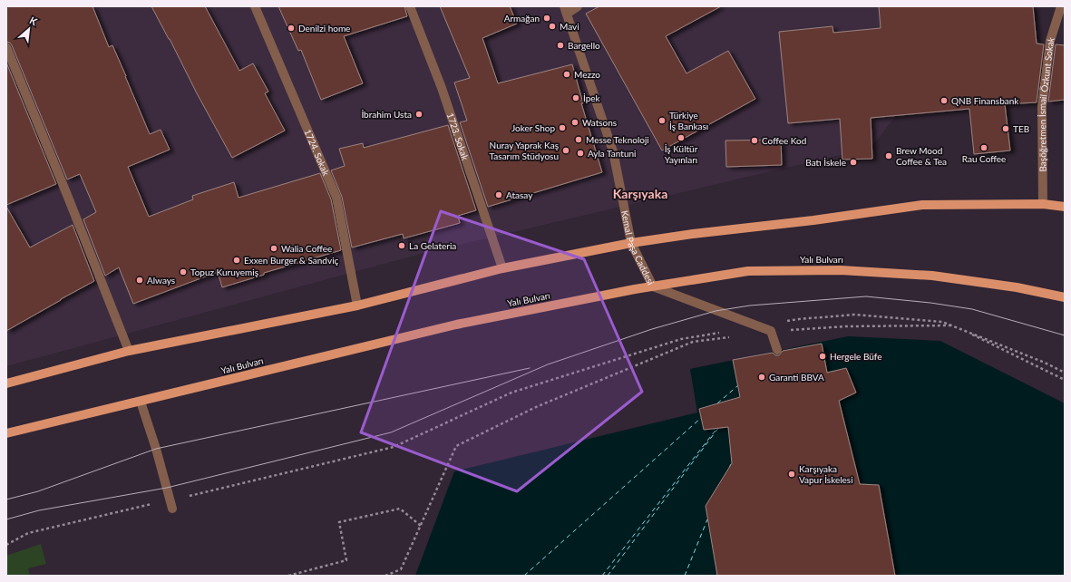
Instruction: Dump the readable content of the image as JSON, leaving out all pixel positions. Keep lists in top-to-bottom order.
{
  "streets": {
    "main road": ["Yalı Bulvarı"],
    "street": [
      "Başöğretmen İsmail Özkunt Sokak",
      "1723. Sokak",
      "1724. Sokak",
      "Kemal Paşa Caddesi"
    ]
  },
  "crossings": [
    ["Kemal Paşa Caddesi", "Yalı Bulvarı"]
  ],
  "districts": ["Karşıyaka"],
  "places": [
    "Armağan",
    "Mavi",
    "Denilzi home",
    "Bargello",
    "Mezzo",
    "İpek",
    "QNB Finansbank",
    "İbrahim Usta",
    "Türkiye İş Bankası",
    "Watsons",
    "Joker Shop",
    "TEB",
    "İş Kültür Yayınları",
    "Messe Teknoloji",
    "Coffee Kod",
    "Rau Coffee",
    "Nuray Yaprak Kaş Tasarım Stüdyosu",
    "Ayla Tantuni",
    "Brew Mood Coffee & Tea",
    "Batı İskele",
    "Atasay",
    "La Gelateria",
    "Walia Coffee",
    "Exxen Burger & Sandviç",
    "Topuz Kuruyemiş",
    "Always",
    "Hergele Büfe",
    "Garanti BBVA",
    "Karşıyaka Vapur İskelesi"
  ],
  "north": "top right"
}
